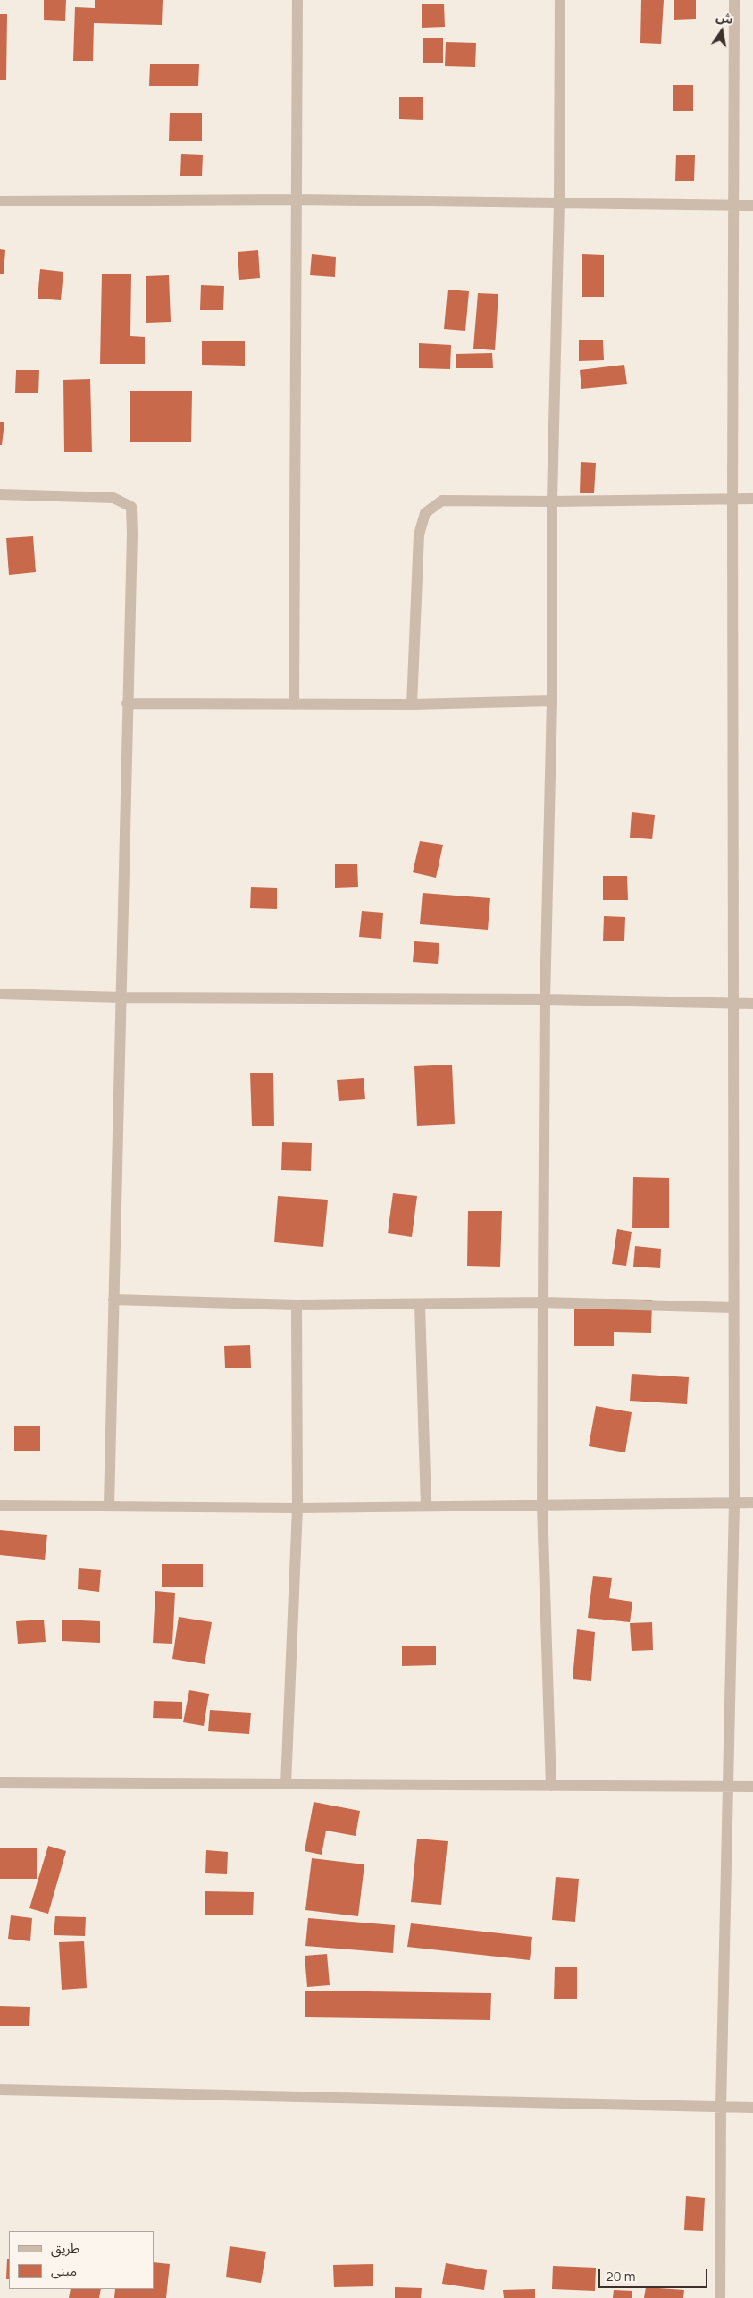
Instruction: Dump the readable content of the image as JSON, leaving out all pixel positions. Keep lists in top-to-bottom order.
{
  "legend": ["طريق", "مبنى"],
  "scale_bar": "20 m",
  "north": "top"
}
